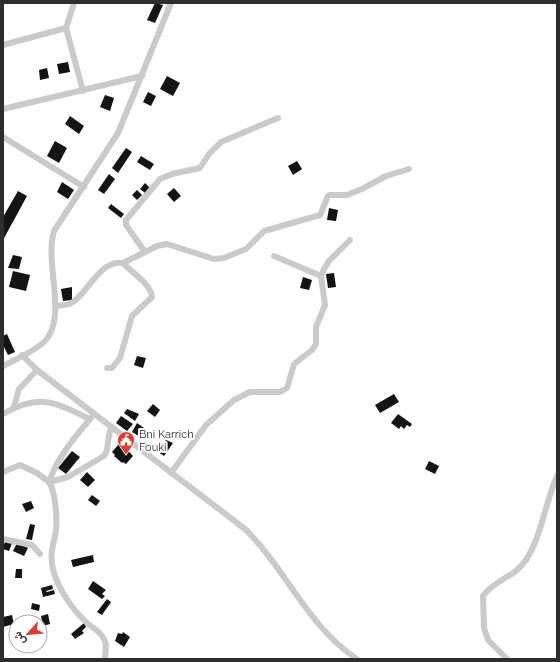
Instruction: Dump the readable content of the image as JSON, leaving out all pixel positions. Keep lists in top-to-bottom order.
{
  "places": {
    "public building": ["Bni Karrich Fouki"]
  },
  "north": "bottom left"
}
